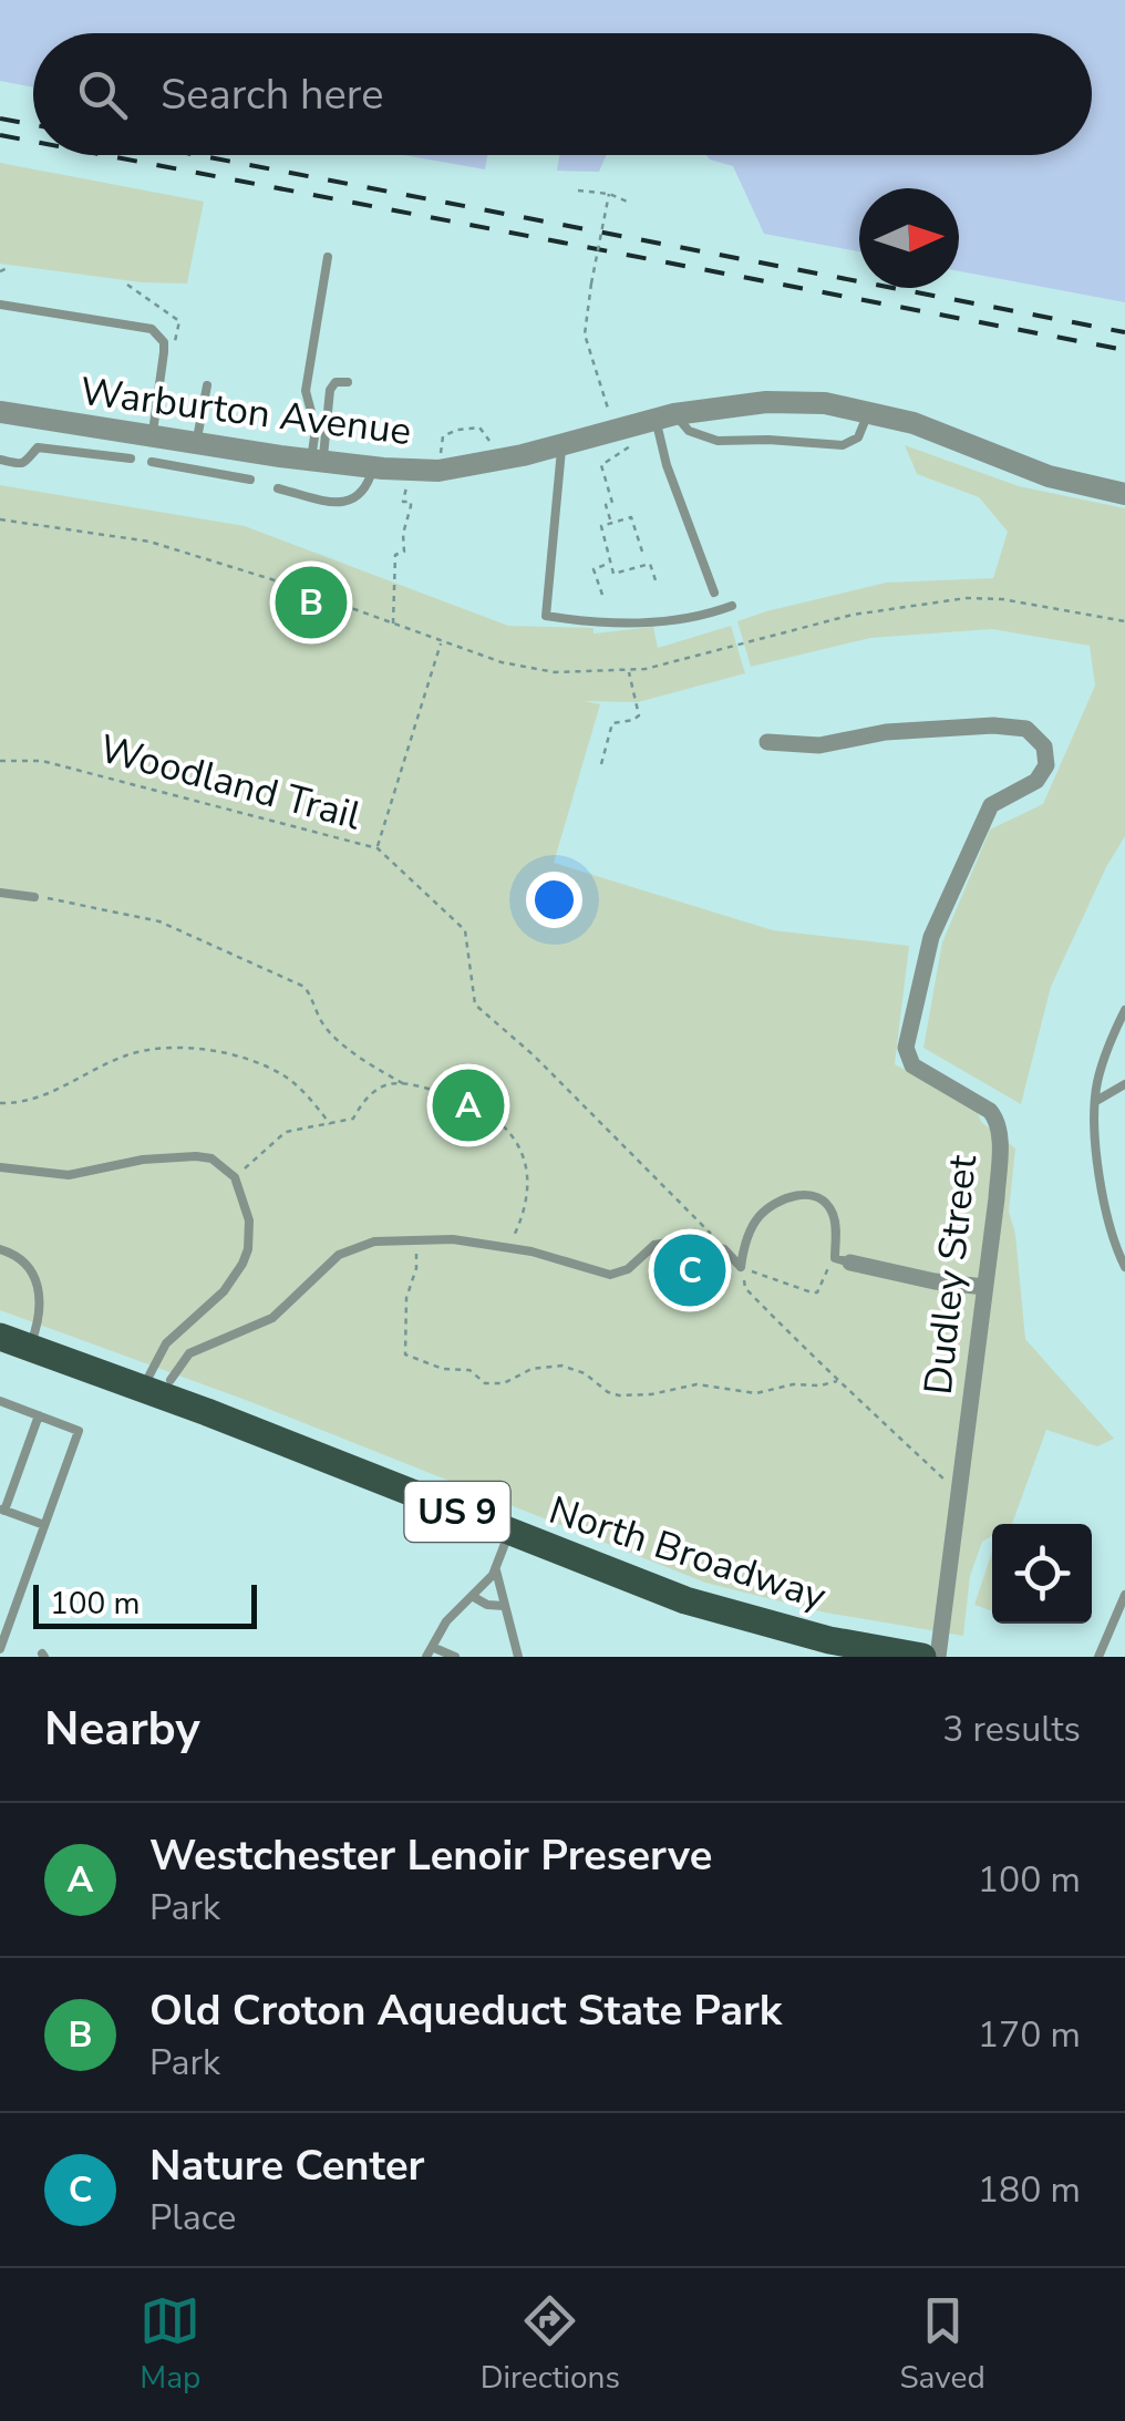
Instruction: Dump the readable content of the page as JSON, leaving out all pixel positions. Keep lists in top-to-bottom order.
{
  "streets": {
    "main road": ["US 9", "North Broadway"],
    "street": ["Warburton Avenue", "Dudley Street"],
    "path": ["Woodland Trail"]
  },
  "scale_bar": "100 m",
  "north": "right",
  "page": {
    "search": "Search here",
    "pins": ["B", "A", "C"],
    "scale": "100 m",
    "heading": ["Nearby", "3 results"],
    "list": [
      {
        "mark": "A",
        "name": "Westchester Lenoir Preserve",
        "note": "Park",
        "value": "100 m"
      },
      {
        "mark": "B",
        "name": "Old Croton Aqueduct State Park",
        "note": "Park",
        "value": "170 m"
      },
      {
        "mark": "C",
        "name": "Nature Center",
        "note": "Place",
        "value": "180 m"
      }
    ],
    "nav": ["Map", "Directions", "Saved"]
  }
}
